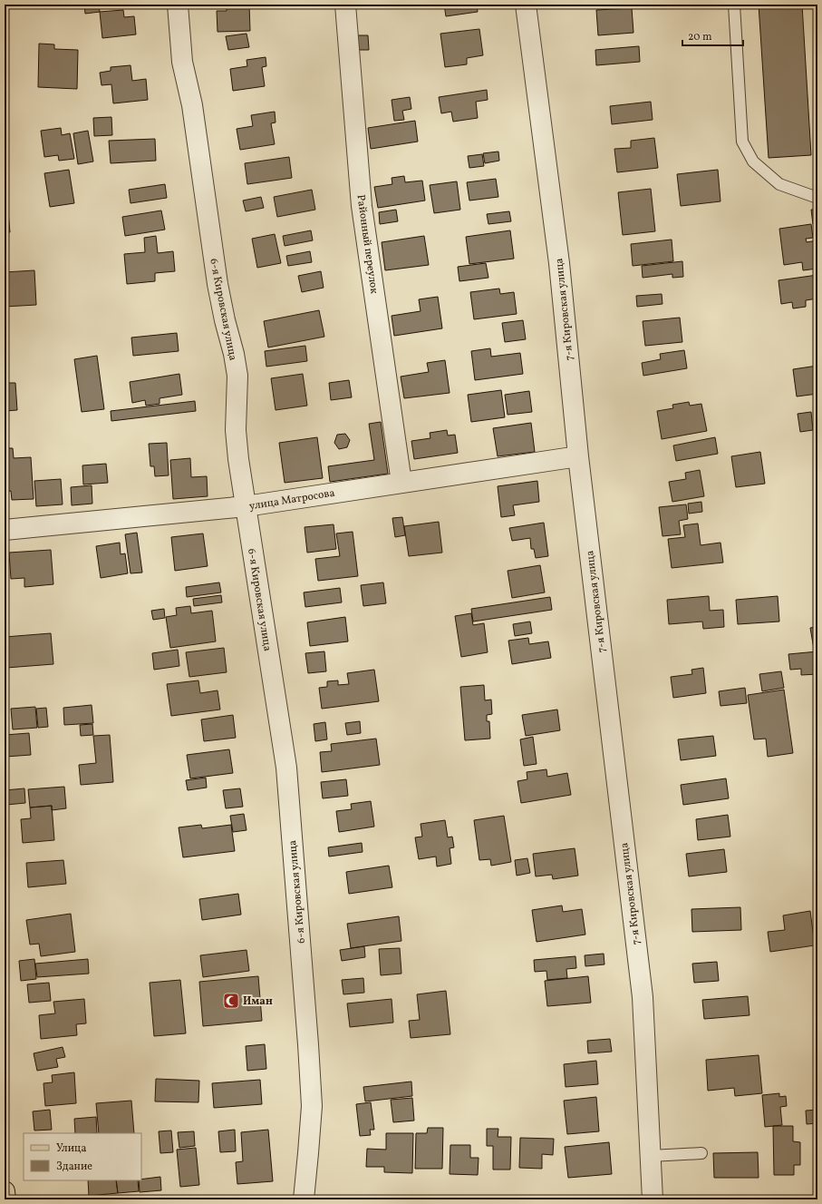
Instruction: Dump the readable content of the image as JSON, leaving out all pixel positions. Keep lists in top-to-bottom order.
{
  "streets": {
    "street": [
      "Районный переулок",
      "6-я Кировская улица",
      "7-я Кировская улица",
      "улица Матросова"
    ]
  },
  "crossings": [
    ["Районный переулок", "улица Матросова"],
    ["6-я Кировская улица", "улица Матросова"],
    ["7-я Кировская улица", "улица Матросова"]
  ],
  "places": {
    "mosque": ["Иман"]
  },
  "legend": ["Улица", "Здание"],
  "scale_bar": "20 m"
}
